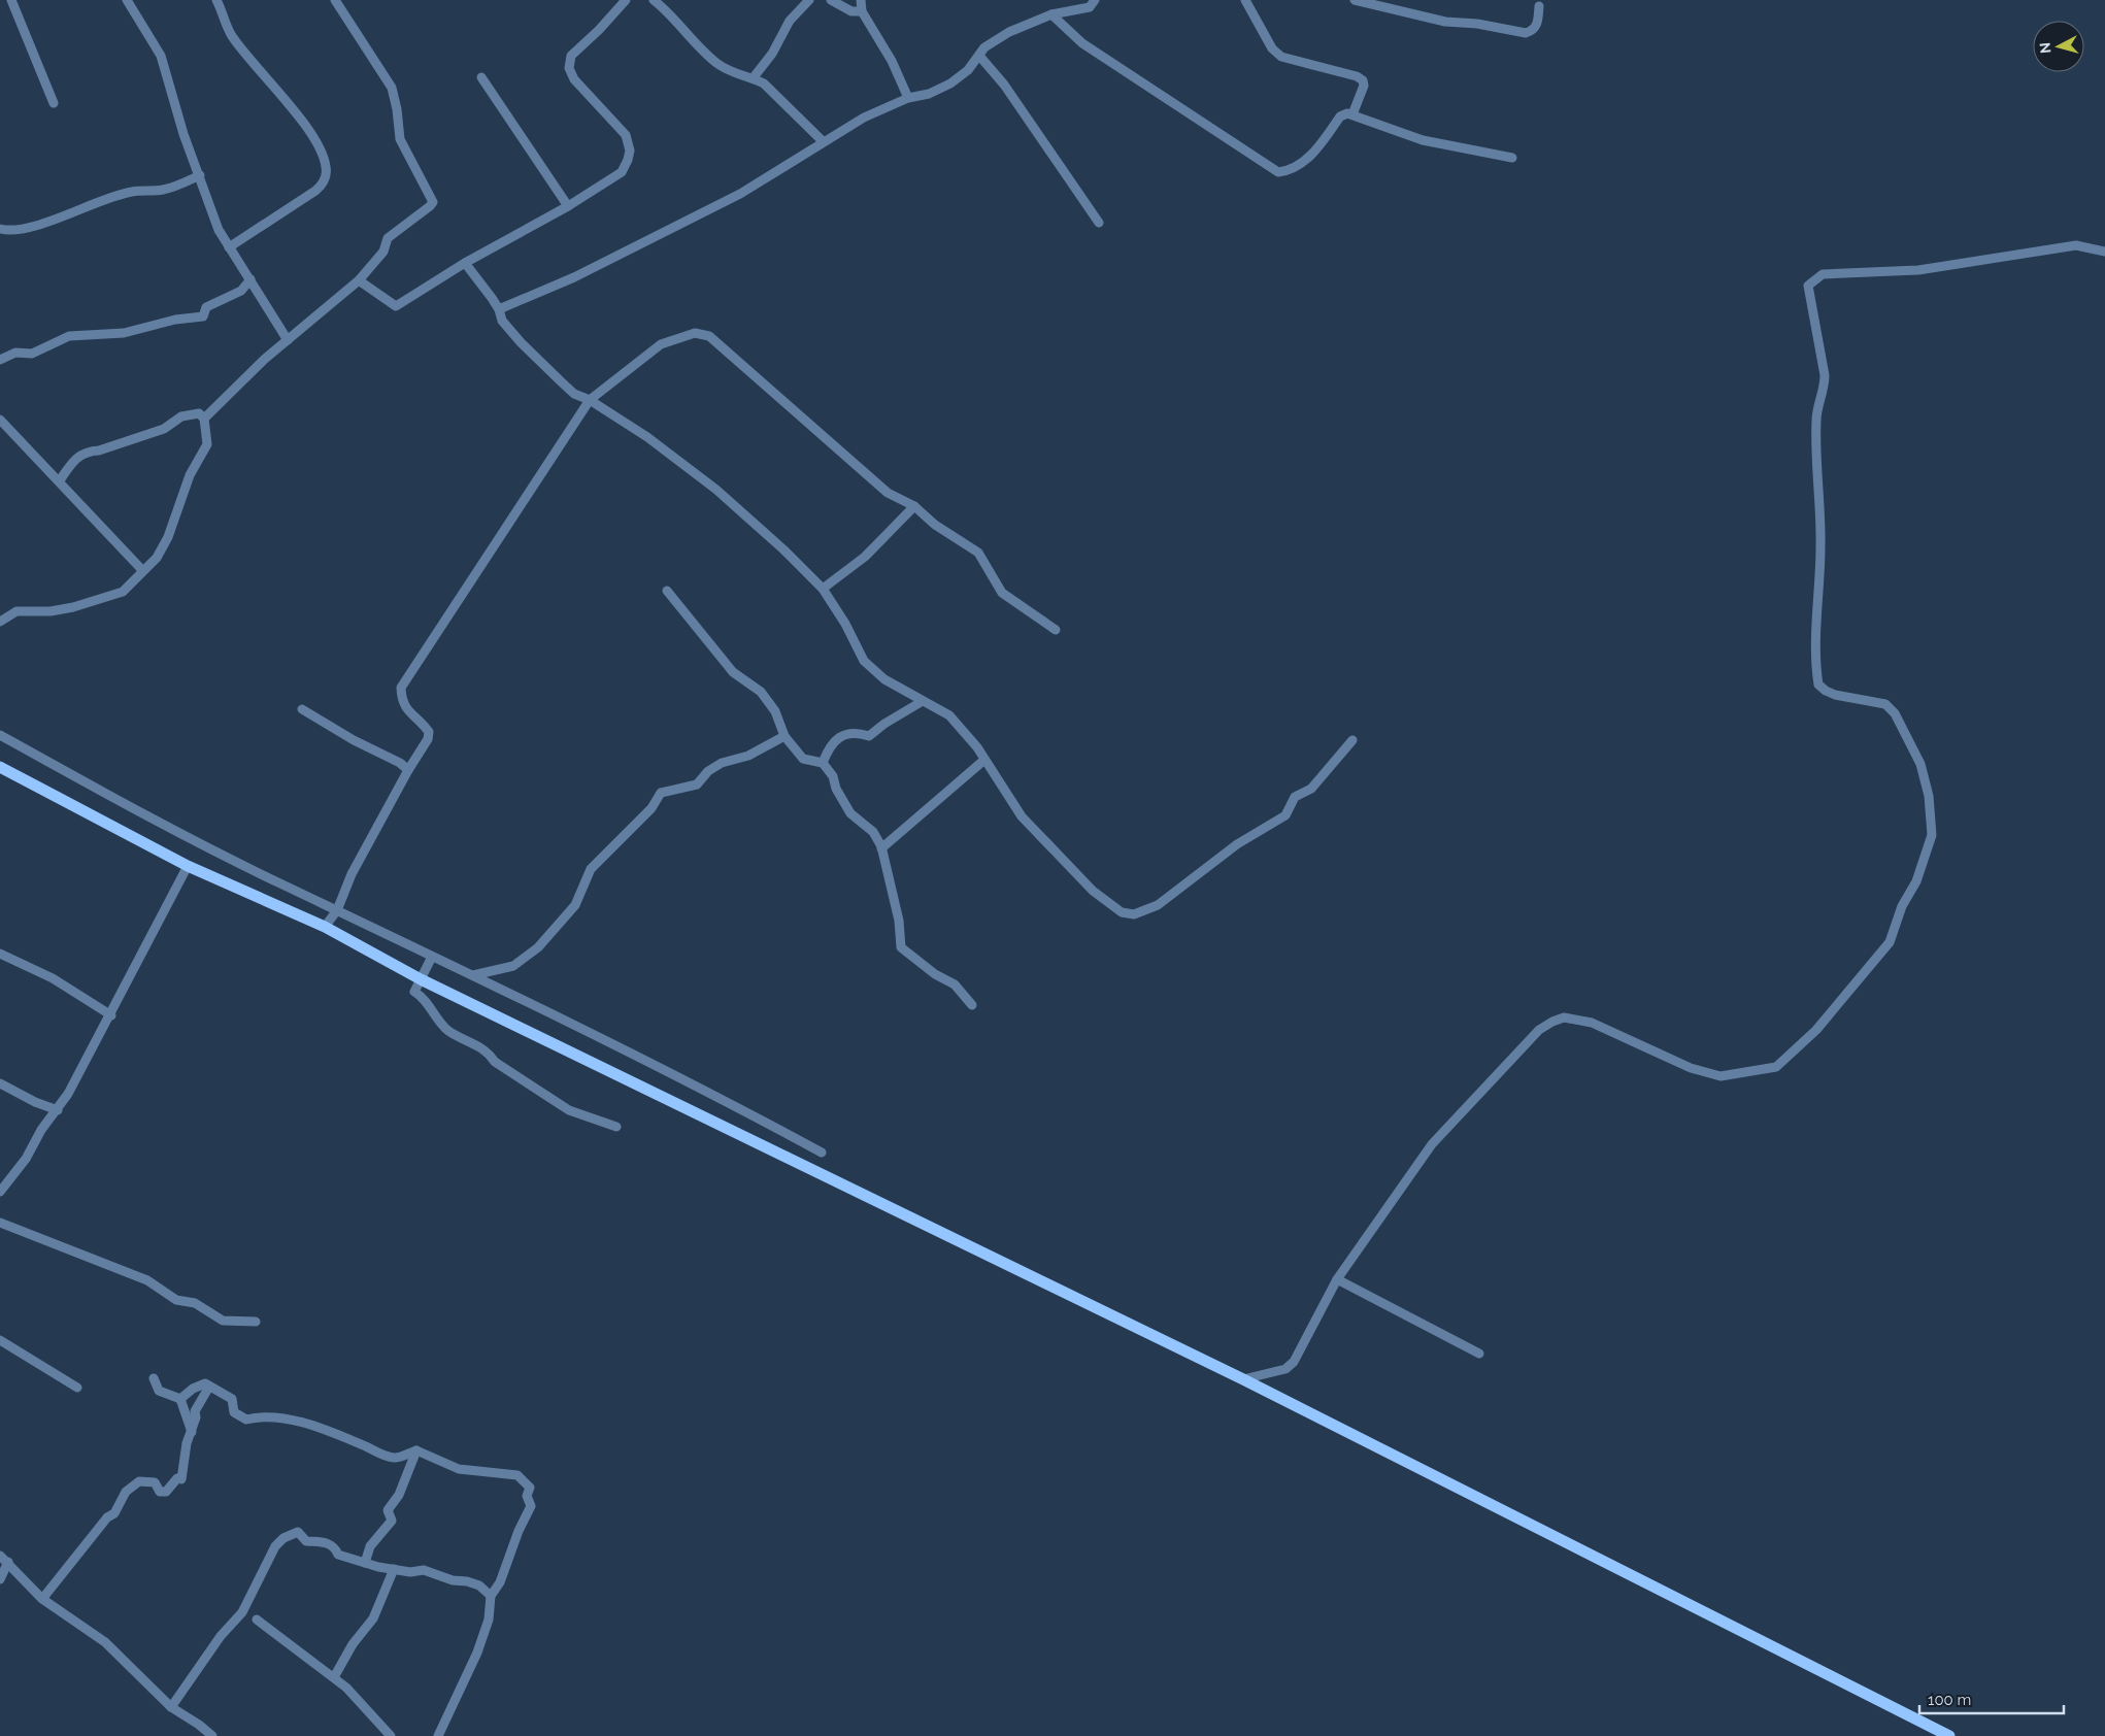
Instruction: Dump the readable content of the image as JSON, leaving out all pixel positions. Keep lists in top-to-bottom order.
{
  "scale_bar": "100 m",
  "north": "left"
}
